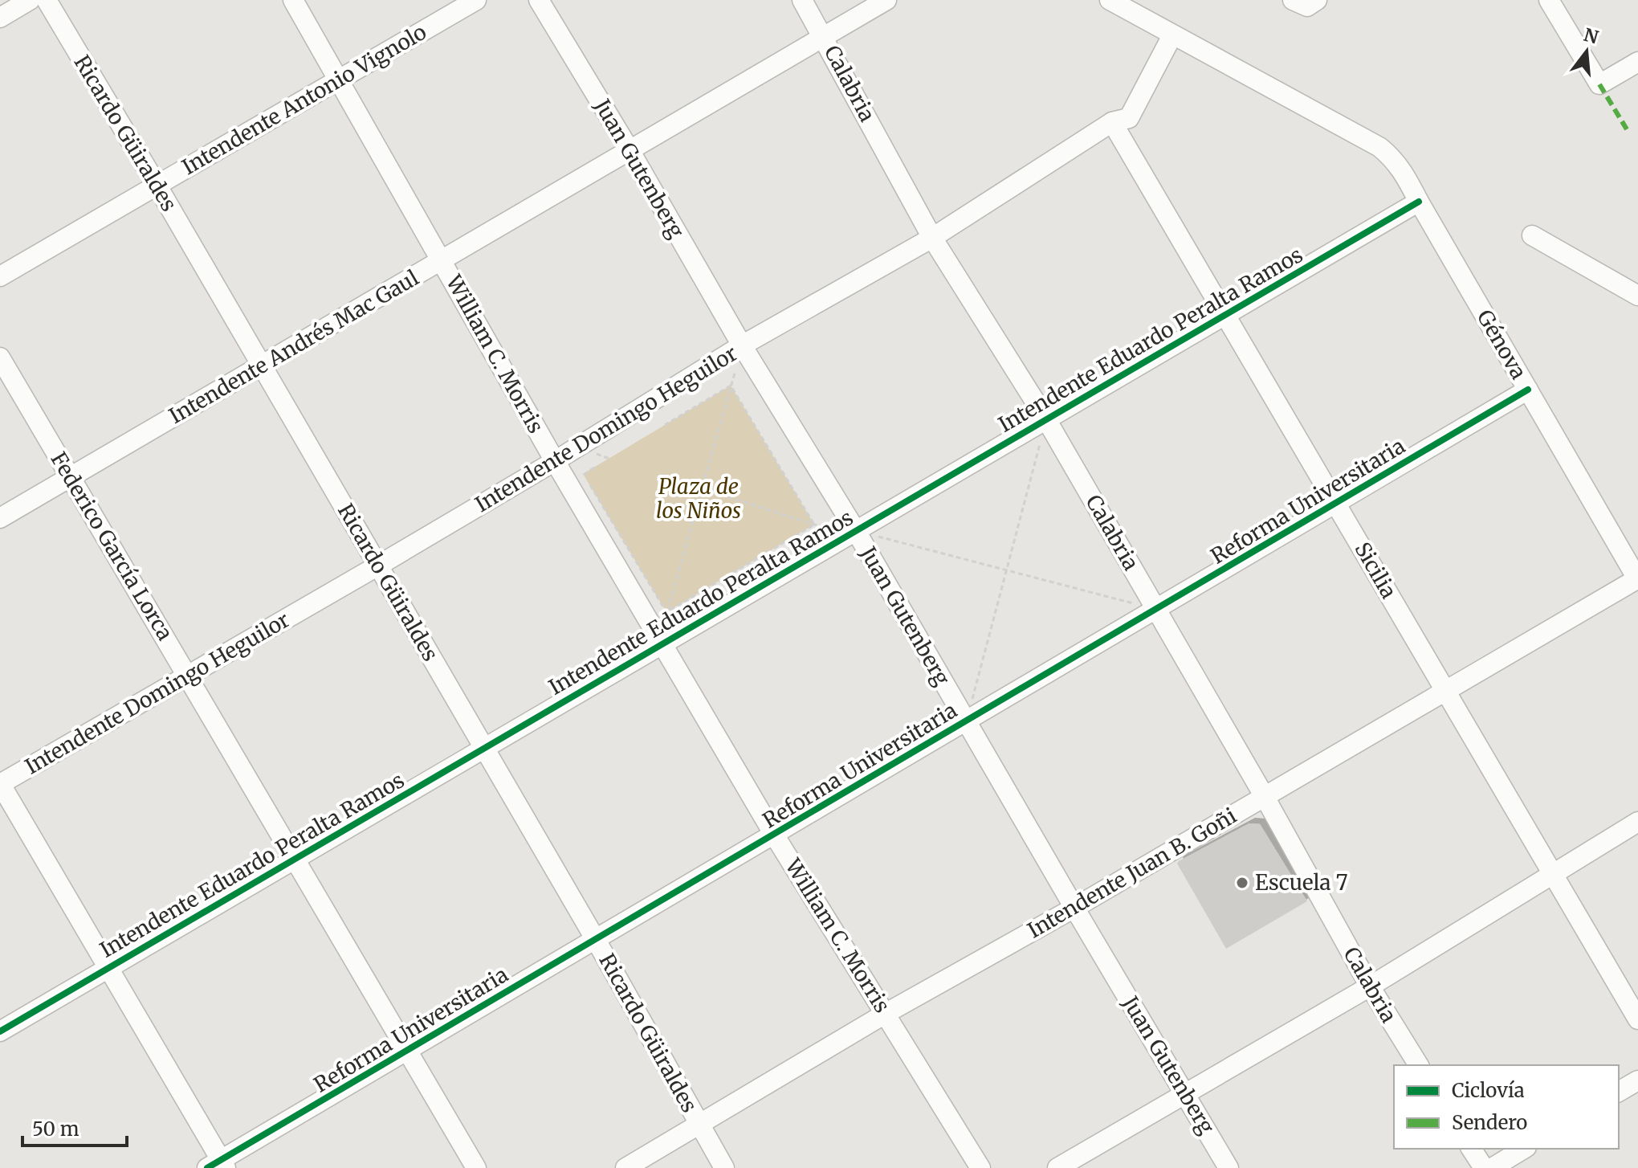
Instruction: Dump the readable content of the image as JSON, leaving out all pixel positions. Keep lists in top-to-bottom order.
{
  "streets": {
    "street": [
      "Calabria",
      "Intendente Antonio Vignolo",
      "Ricardo Güiraldes",
      "Juan Gutenberg",
      "Intendente Eduardo Peralta Ramos",
      "Génova",
      "Intendente Andrés Mac Gaul",
      "William C. Morris",
      "Intendente Domingo Heguilor",
      "Reforma Universitaria",
      "Federico García Lorca",
      "Sicilia",
      "Intendente Juan B. Goñi"
    ]
  },
  "crossings": [
    ["Calabria", "Intendente Eduardo Peralta Ramos"],
    ["Calabria", "Intendente Andrés Mac Gaul"],
    ["Calabria", "Intendente Domingo Heguilor"],
    ["Calabria", "Reforma Universitaria"],
    ["Calabria", "Intendente Juan B. Goñi"],
    ["Intendente Antonio Vignolo", "Ricardo Güiraldes"],
    ["Intendente Antonio Vignolo", "William C. Morris"],
    ["Ricardo Güiraldes", "Intendente Eduardo Peralta Ramos"],
    ["Ricardo Güiraldes", "Intendente Andrés Mac Gaul"],
    ["Ricardo Güiraldes", "Intendente Domingo Heguilor"],
    ["Ricardo Güiraldes", "Reforma Universitaria"],
    ["Ricardo Güiraldes", "Intendente Juan B. Goñi"],
    ["Juan Gutenberg", "Intendente Eduardo Peralta Ramos"],
    ["Juan Gutenberg", "Intendente Andrés Mac Gaul"],
    ["Juan Gutenberg", "Intendente Domingo Heguilor"],
    ["Juan Gutenberg", "Reforma Universitaria"],
    ["Juan Gutenberg", "Intendente Juan B. Goñi"],
    ["Intendente Eduardo Peralta Ramos", "Génova"],
    ["Intendente Eduardo Peralta Ramos", "William C. Morris"],
    ["Intendente Eduardo Peralta Ramos", "Federico García Lorca"],
    ["Intendente Eduardo Peralta Ramos", "Sicilia"],
    ["Génova", "Intendente Domingo Heguilor"],
    ["Génova", "Reforma Universitaria"],
    ["Génova", "Intendente Juan B. Goñi"],
    ["Intendente Andrés Mac Gaul", "William C. Morris"],
    ["Intendente Andrés Mac Gaul", "Federico García Lorca"],
    ["William C. Morris", "Intendente Domingo Heguilor"],
    ["William C. Morris", "Reforma Universitaria"],
    ["William C. Morris", "Intendente Juan B. Goñi"],
    ["Intendente Domingo Heguilor", "Federico García Lorca"],
    ["Intendente Domingo Heguilor", "Sicilia"],
    ["Reforma Universitaria", "Federico García Lorca"],
    ["Reforma Universitaria", "Sicilia"],
    ["Sicilia", "Intendente Juan B. Goñi"]
  ],
  "parks": ["Plaza de los Niños"],
  "places": ["Escuela 7"],
  "legend": ["Ciclovía", "Sendero"],
  "scale_bar": "50 m",
  "north": "top"
}
